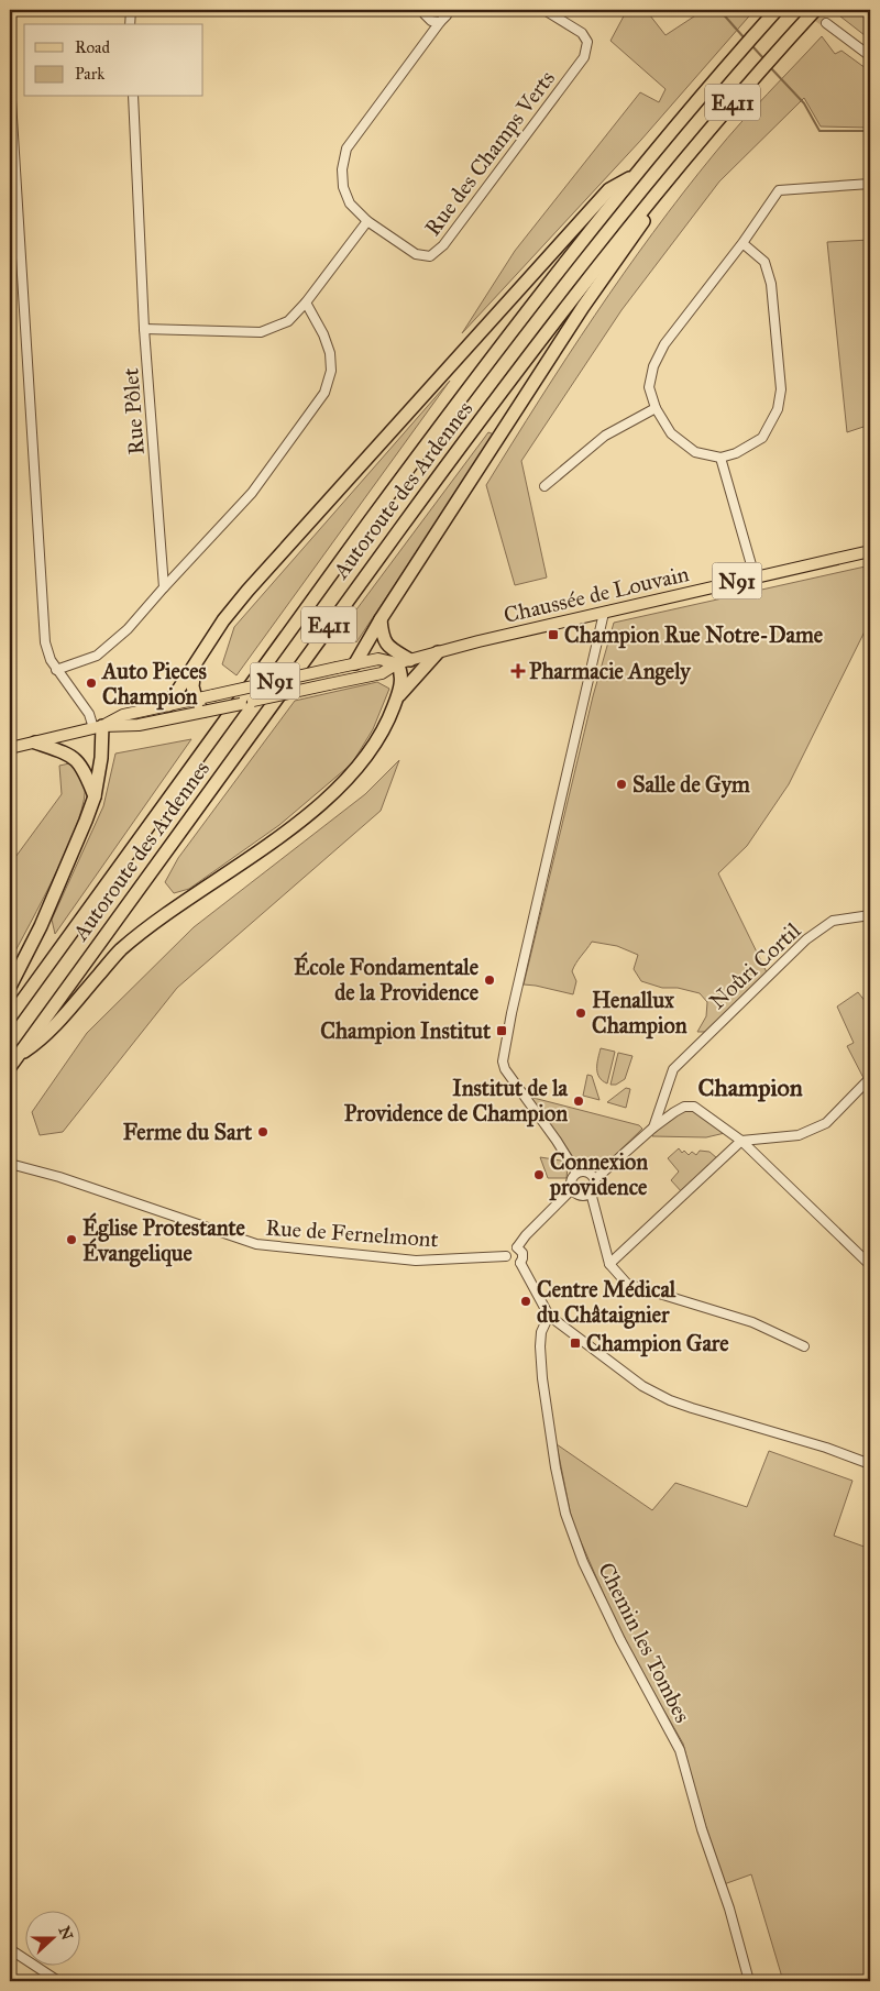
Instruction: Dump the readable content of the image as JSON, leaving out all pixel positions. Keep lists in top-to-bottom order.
{
  "streets": {
    "highway": ["E411", "Autoroute des Ardennes"],
    "main road": ["N91", "Chaussée de Louvain"],
    "street": [
      "Rue des Champs Verts",
      "Rue Pôlet",
      "Noûri Cortil",
      "Rue de Fernelmont",
      "Chemin les Tombes"
    ]
  },
  "districts": ["Champion"],
  "places": {
    "transit": ["Champion Rue Notre-Dame", "Champion Institut", "Champion Gare"],
    "health": ["Pharmacie Angely"],
    "other": [
      "Auto Pieces Champion",
      "Salle de Gym",
      "École Fondamentale de la Providence",
      "Henallux Champion",
      "Institut de la Providence de Champion",
      "Ferme du Sart",
      "Connexion providence",
      "Église Protestante Évangelique",
      "Centre Médical du Châtaignier"
    ]
  },
  "legend": ["Road", "Park"],
  "north": "right"
}
